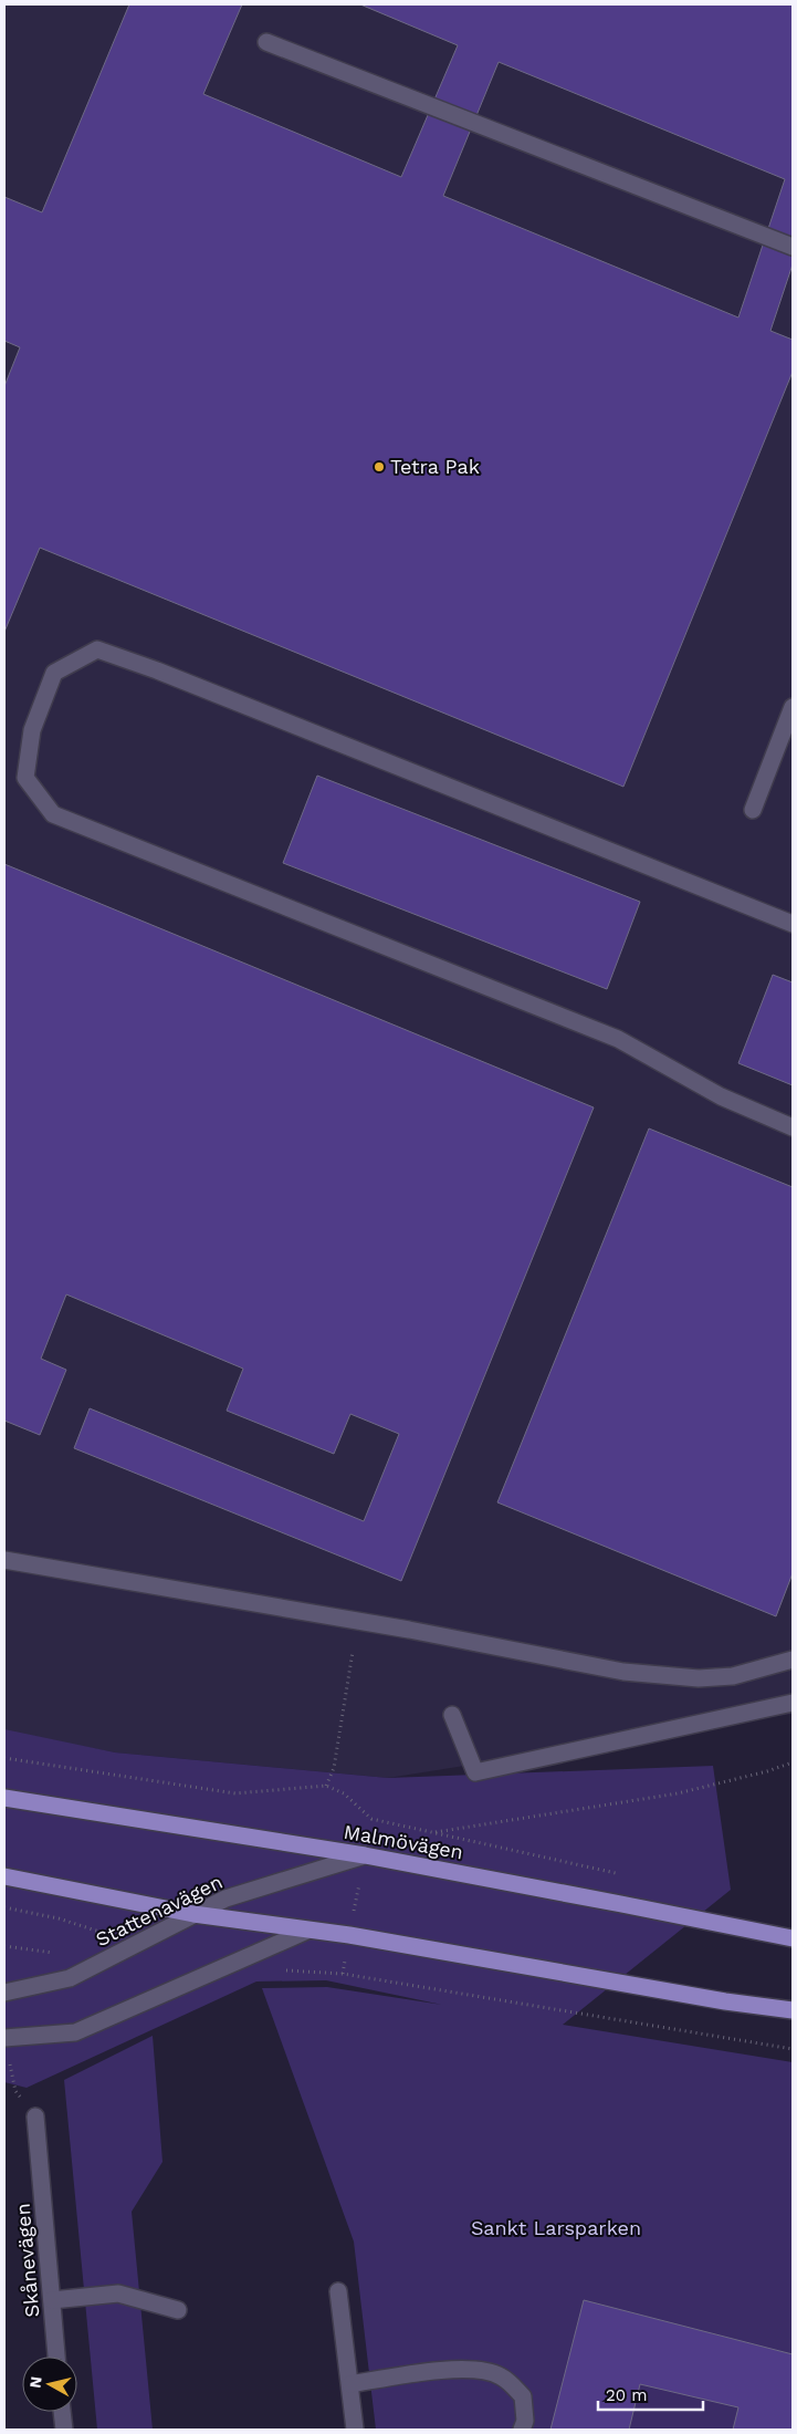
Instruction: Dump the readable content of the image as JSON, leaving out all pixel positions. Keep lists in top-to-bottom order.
{
  "streets": {
    "main road": ["Malmövägen"],
    "street": ["Stattenavägen", "Skånevägen"]
  },
  "crossings": [
    ["Malmövägen", "Stattenavägen"]
  ],
  "parks": ["Sankt Larsparken"],
  "places": ["Tetra Pak"],
  "scale_bar": "20 m",
  "north": "left"
}
